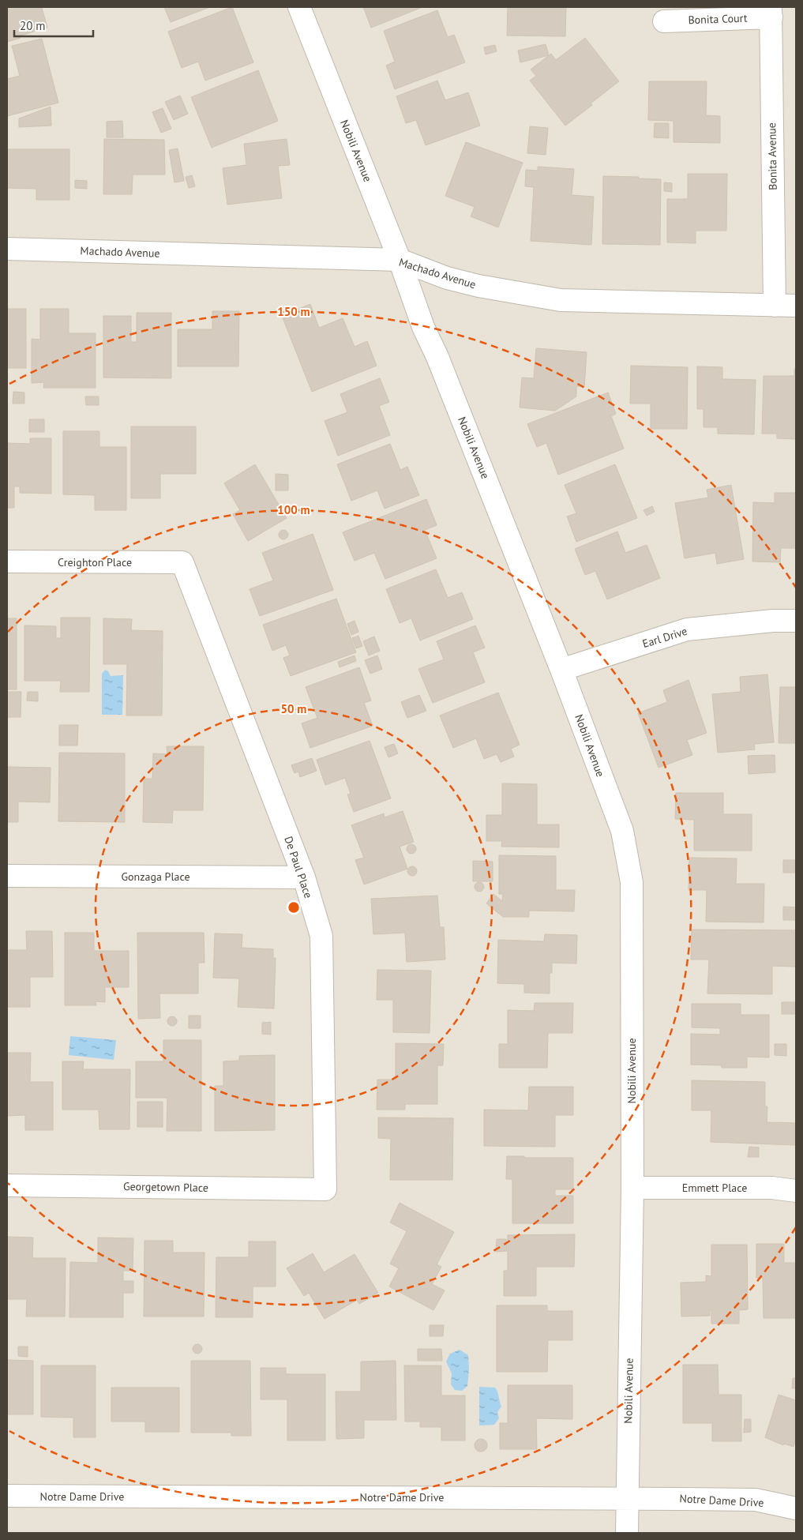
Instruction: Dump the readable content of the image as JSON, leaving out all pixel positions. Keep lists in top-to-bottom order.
{
  "streets": {
    "street": [
      "Bonita Court",
      "Nobili Avenue",
      "Bonita Avenue",
      "Machado Avenue",
      "Creighton Place",
      "Earl Drive",
      "De Paul Place",
      "Gonzaga Place",
      "Georgetown Place",
      "Emmett Place",
      "Notre Dame Drive"
    ]
  },
  "crossings": [
    ["Bonita Court", "Bonita Avenue"],
    ["Nobili Avenue", "Machado Avenue"],
    ["Nobili Avenue", "Earl Drive"],
    ["Nobili Avenue", "Emmett Place"],
    ["Nobili Avenue", "Notre Dame Drive"],
    ["Bonita Avenue", "Machado Avenue"],
    ["Creighton Place", "De Paul Place"],
    ["De Paul Place", "Gonzaga Place"],
    ["De Paul Place", "Georgetown Place"]
  ],
  "scale_bar": "20 m",
  "rings": ["150 m", "100 m", "50 m"]
}
